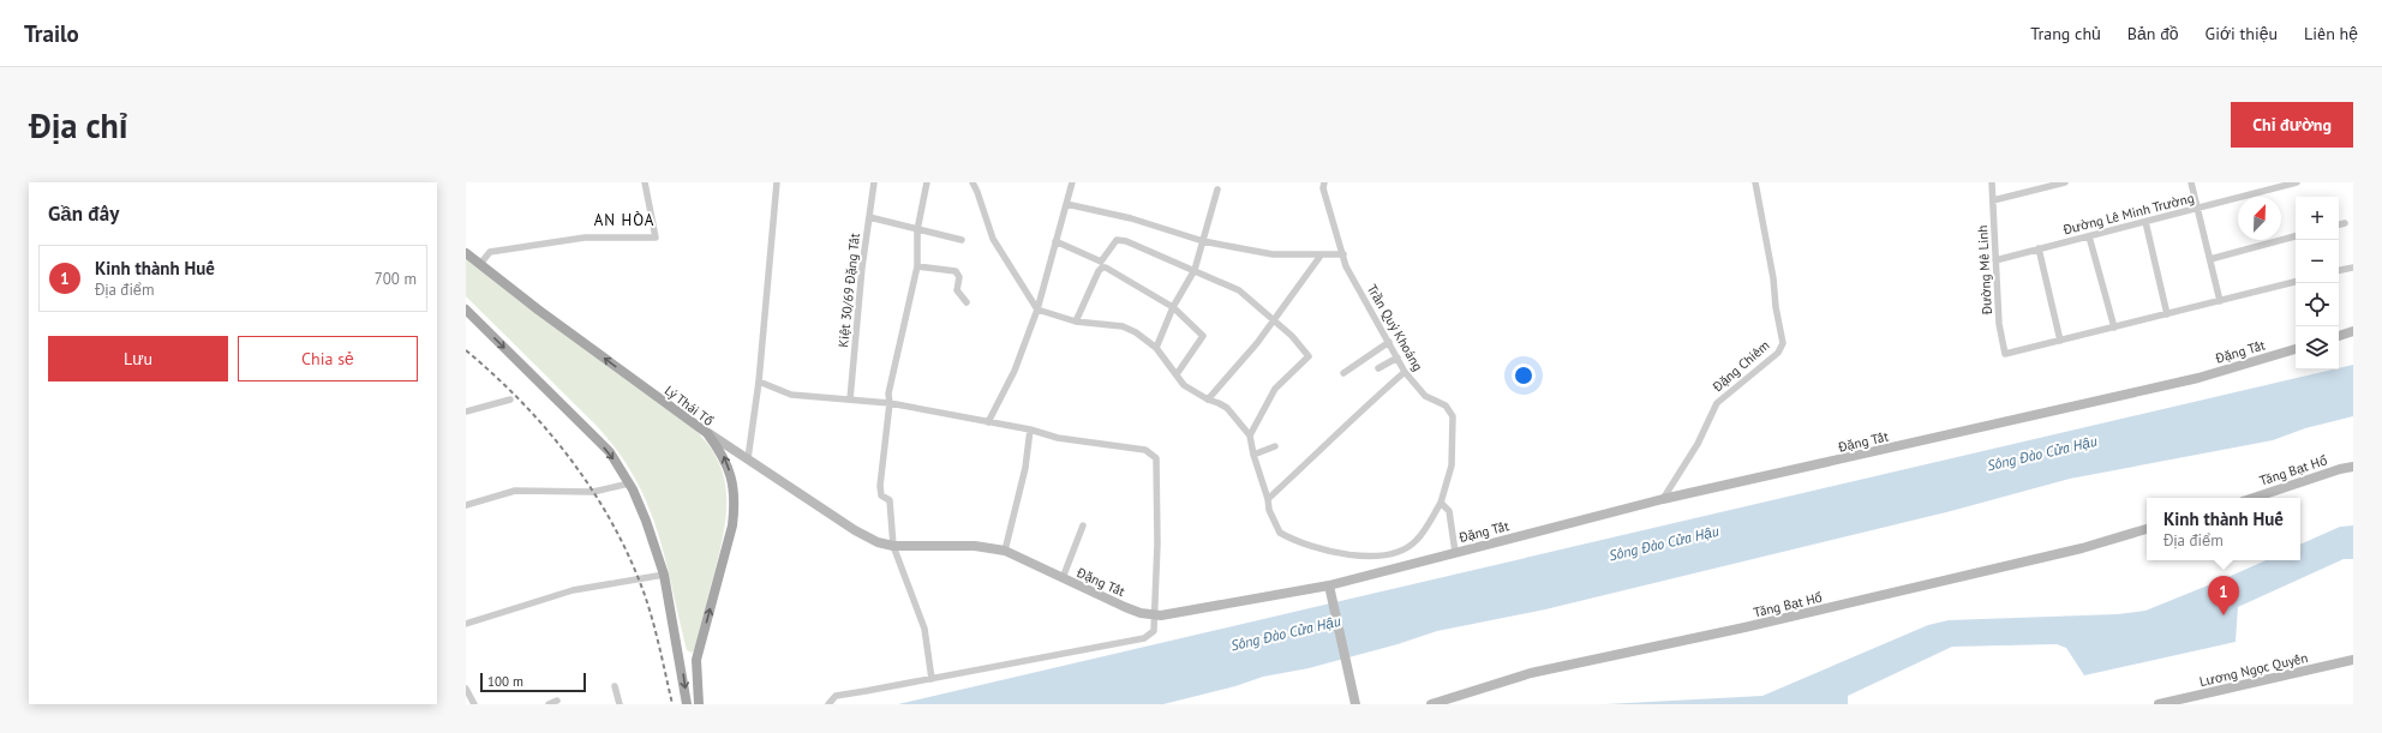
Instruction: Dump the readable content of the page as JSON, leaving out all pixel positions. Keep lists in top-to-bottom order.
{
  "streets": {
    "main road": ["Lý Thái Tổ"],
    "street": [
      "Đường Lê Minh Trường",
      "Đường Mê Linh",
      "Kiệt 30/69 Đặng Tất",
      "Trần Quý Khoáng",
      "Đặng Tất",
      "Đặng Chiêm",
      "Tăng Bạt Hổ",
      "Lương Ngọc Quyến"
    ]
  },
  "crossings": [
    ["Đường Lê Minh Trường", "Đường Mê Linh"],
    ["Đặng Tất", "Đặng Chiêm"],
    ["Đặng Tất", "Lý Thái Tổ"]
  ],
  "districts": ["AN HÒA"],
  "water": ["Sông Đào Cửa Hậu"],
  "scale_bar": "100 m",
  "north": "top right",
  "page": {
    "header": "Trailo",
    "nav": [
      "Trang chủ",
      "Bản đồ",
      "Giới thiệu",
      "Liên hệ"
    ],
    "buttons": [
      "Chỉ đường",
      ["Lưu", "Chia sẻ"]
    ],
    "title": "Địa chỉ",
    "heading": "Gần đây",
    "map_buttons": ["+", "−"],
    "list": [
      {
        "mark": "1",
        "name": "Kinh thành Huế",
        "note": "Địa điểm",
        "value": "700 m"
      }
    ],
    "popup": ["Kinh thành Huế", "Địa điểm"],
    "pins": "1",
    "scale": "100 m"
  }
}
